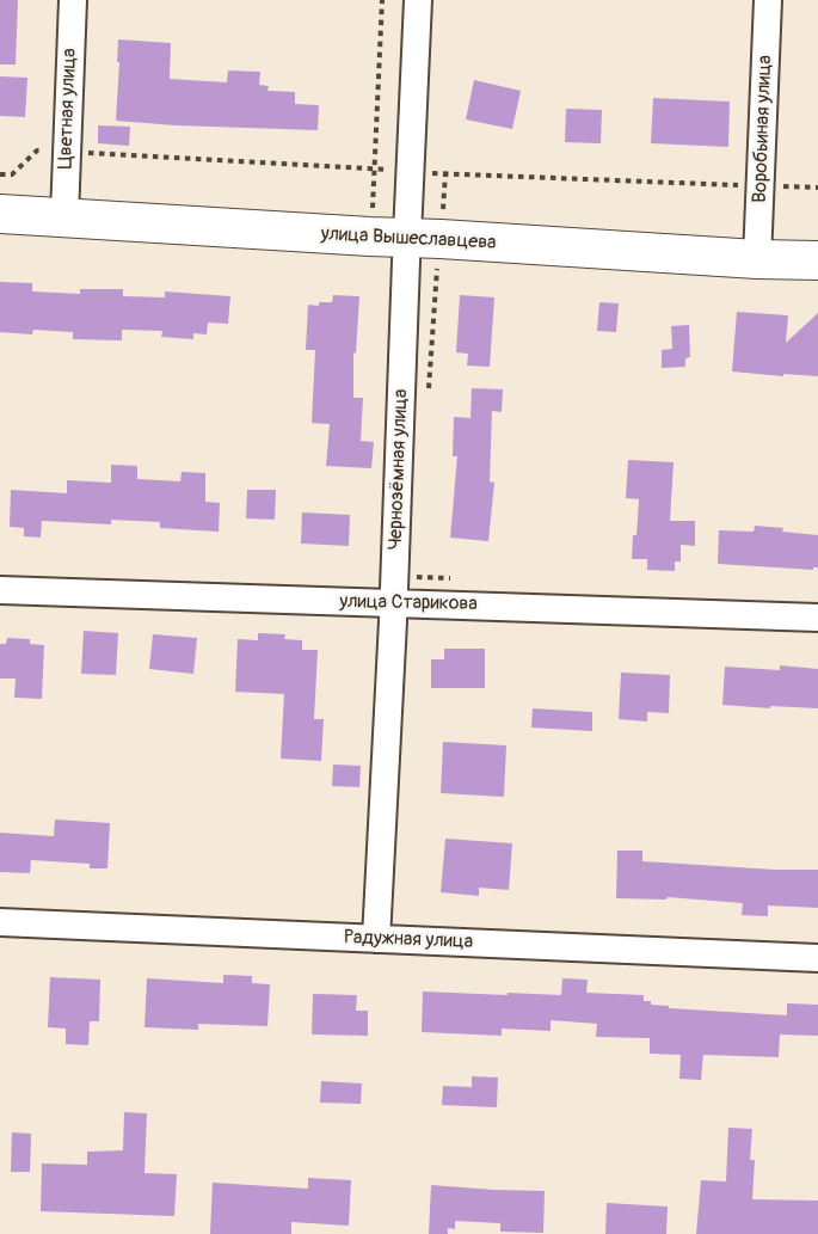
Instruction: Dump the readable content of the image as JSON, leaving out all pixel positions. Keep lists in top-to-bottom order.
{
  "streets": {
    "street": [
      "Цветная улица",
      "Воробьиная улица",
      "улица Вышеславцева",
      "Чернозёмная улица",
      "улица Старикова",
      "Радужная улица"
    ]
  },
  "crossings": [
    ["Цветная улица", "улица Вышеславцева"],
    ["Воробьиная улица", "улица Вышеславцева"],
    ["улица Вышеславцева", "Чернозёмная улица"],
    ["Чернозёмная улица", "улица Старикова"],
    ["Чернозёмная улица", "Радужная улица"]
  ]
}
